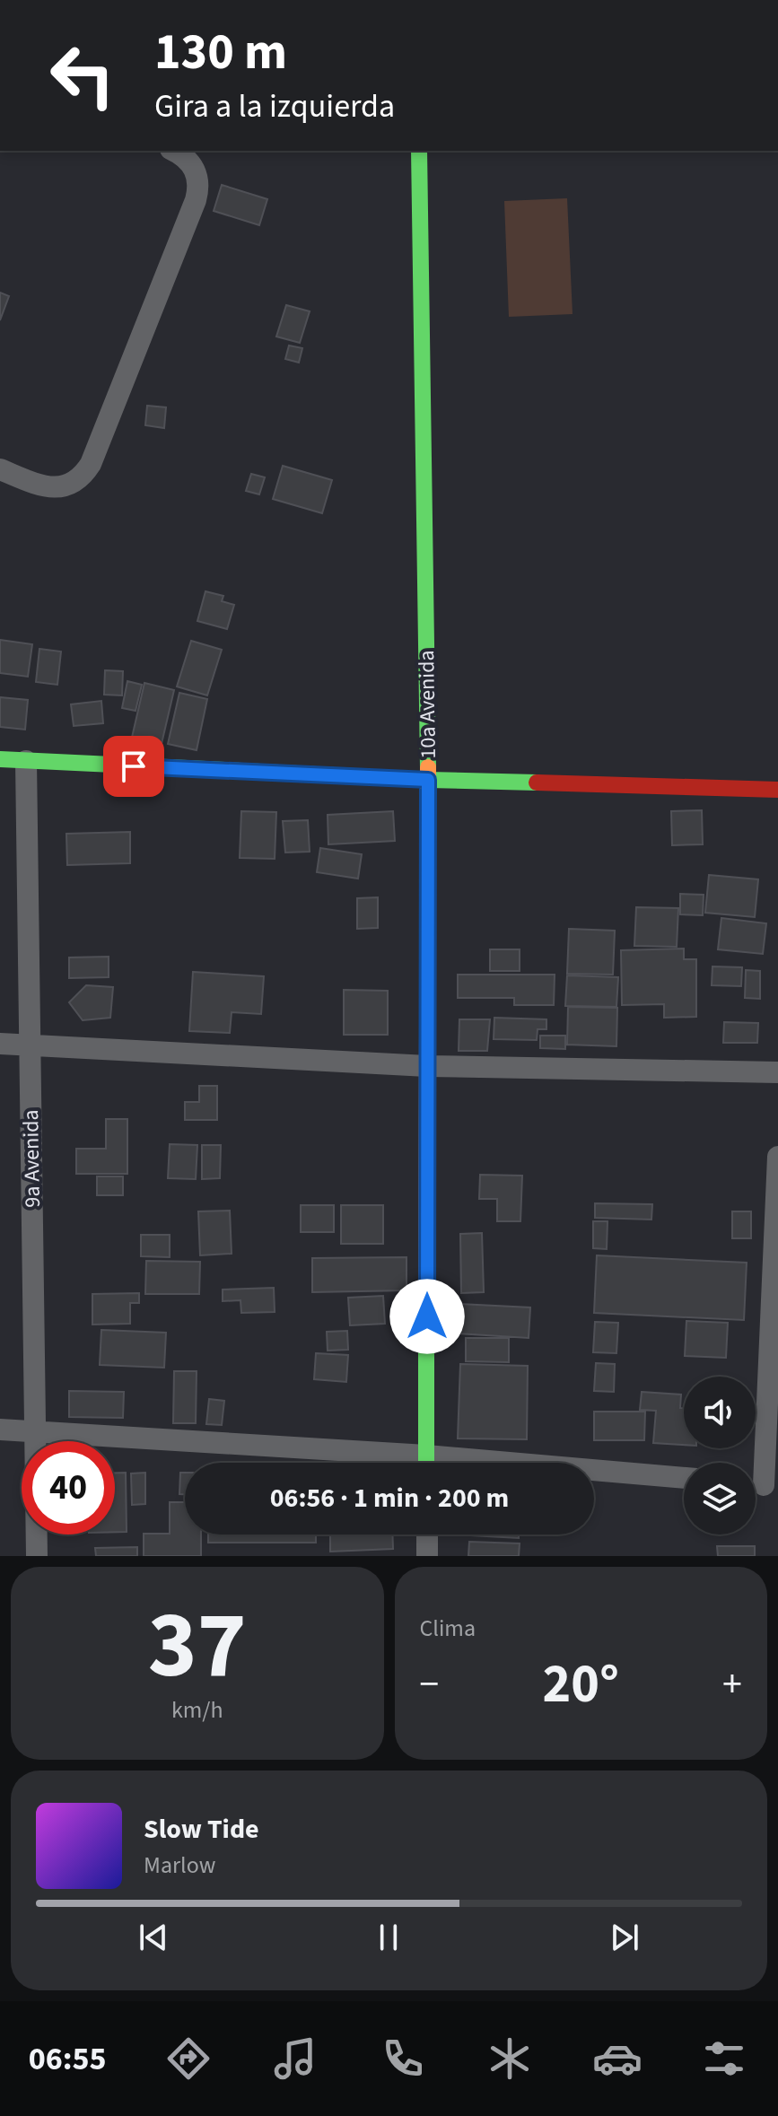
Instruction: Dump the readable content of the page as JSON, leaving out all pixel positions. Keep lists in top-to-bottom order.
{
  "streets": {
    "street": ["10a Avenida", "9a Avenida"]
  },
  "page": {
    "turn": ["130 m", "Gira a la izquierda"],
    "limit": "40",
    "trip": "06:56 · 1 min · 200 m",
    "tile": [
      ["37", "km/h"],
      "Clima"
    ],
    "heat": ["−", "20°", "+"],
    "song": ["Slow Tide", "Marlow"],
    "tabs": "06:55"
  }
}
